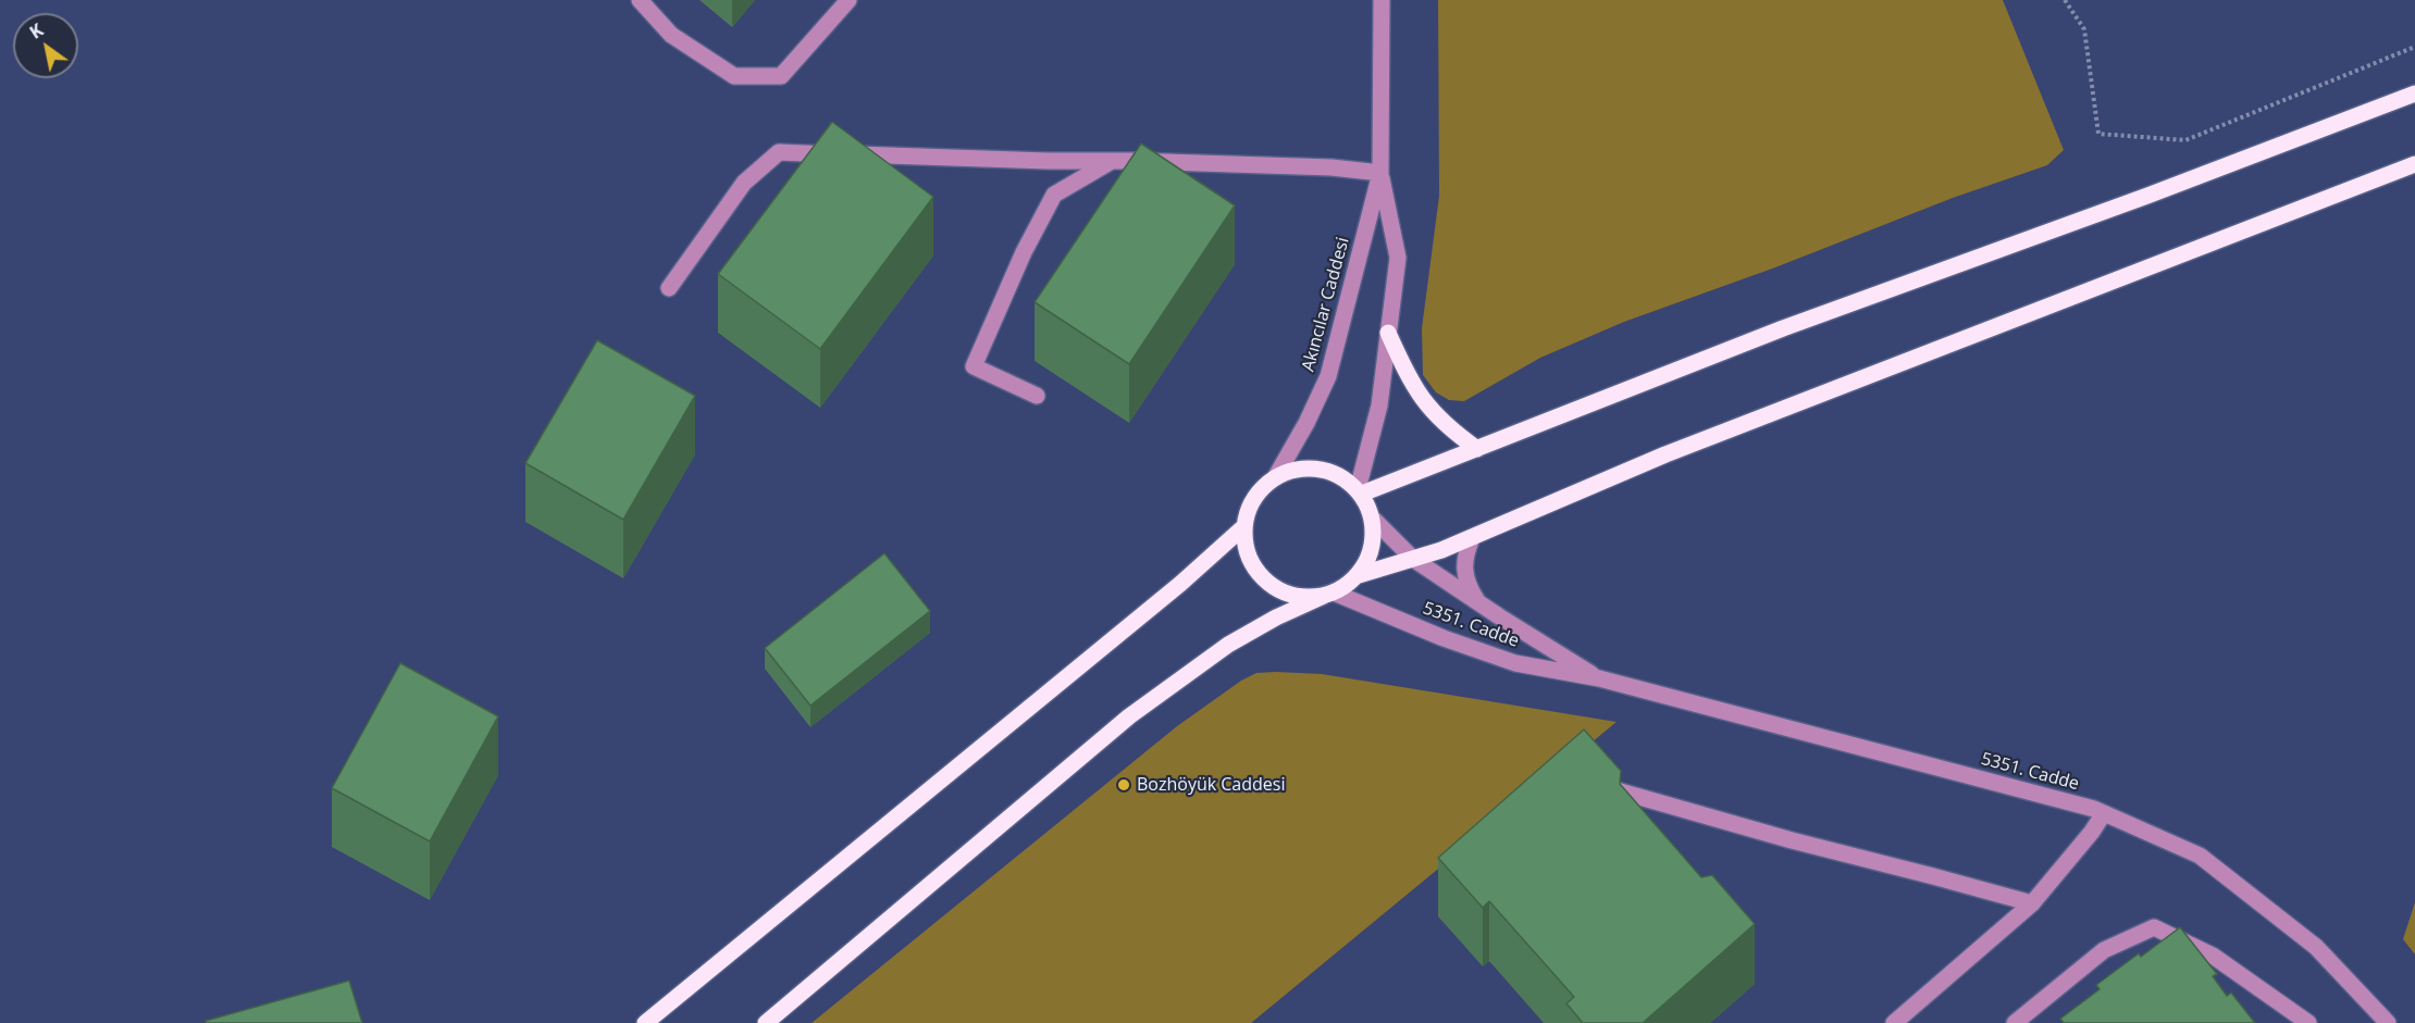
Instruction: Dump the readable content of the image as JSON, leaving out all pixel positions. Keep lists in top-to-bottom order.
{
  "streets": {
    "street": ["Akıncılar Caddesi", "5351. Cadde"]
  },
  "crossings": [
    ["Akıncılar Caddesi", "5351. Cadde"]
  ],
  "places": ["Bozhöyük Caddesi"],
  "north": "top left"
}
